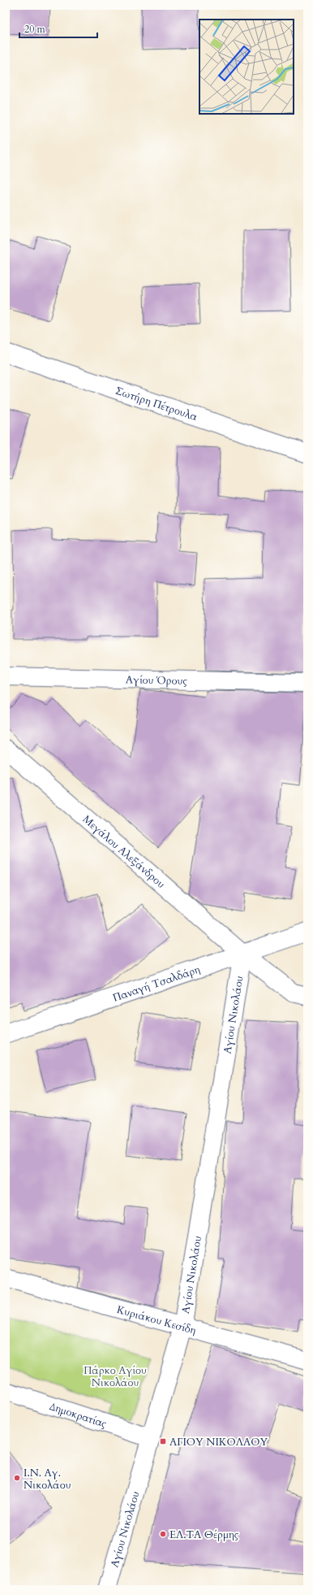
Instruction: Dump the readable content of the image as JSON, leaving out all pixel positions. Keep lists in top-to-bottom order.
{
  "streets": {
    "street": [
      "Σωτήρη Πέτρουλα",
      "Αγίου Όρους",
      "Μεγάλου Αλεξάνδρου",
      "Παναγή Τσαλδάρη",
      "Αγίου Νικολάου",
      "Κυριάκου Κεσίδη",
      "Δημοκρατίας"
    ]
  },
  "crossings": [
    ["Μεγάλου Αλεξάνδρου", "Παναγή Τσαλδάρη"],
    ["Μεγάλου Αλεξάνδρου", "Αγίου Νικολάου"],
    ["Παναγή Τσαλδάρη", "Αγίου Νικολάου"],
    ["Αγίου Νικολάου", "Κυριάκου Κεσίδη"],
    ["Αγίου Νικολάου", "Δημοκρατίας"]
  ],
  "parks": ["Πάρκο Αγίου Νικολάου"],
  "places": {
    "transit": ["ΑΓΙΟΥ ΝΙΚΟΛΑΟΥ"],
    "other": ["Ι.Ν. Αγ. Νικολάου", "ΕΛ.ΤΑ Θέρμης"]
  },
  "scale_bar": "20 m"
}
